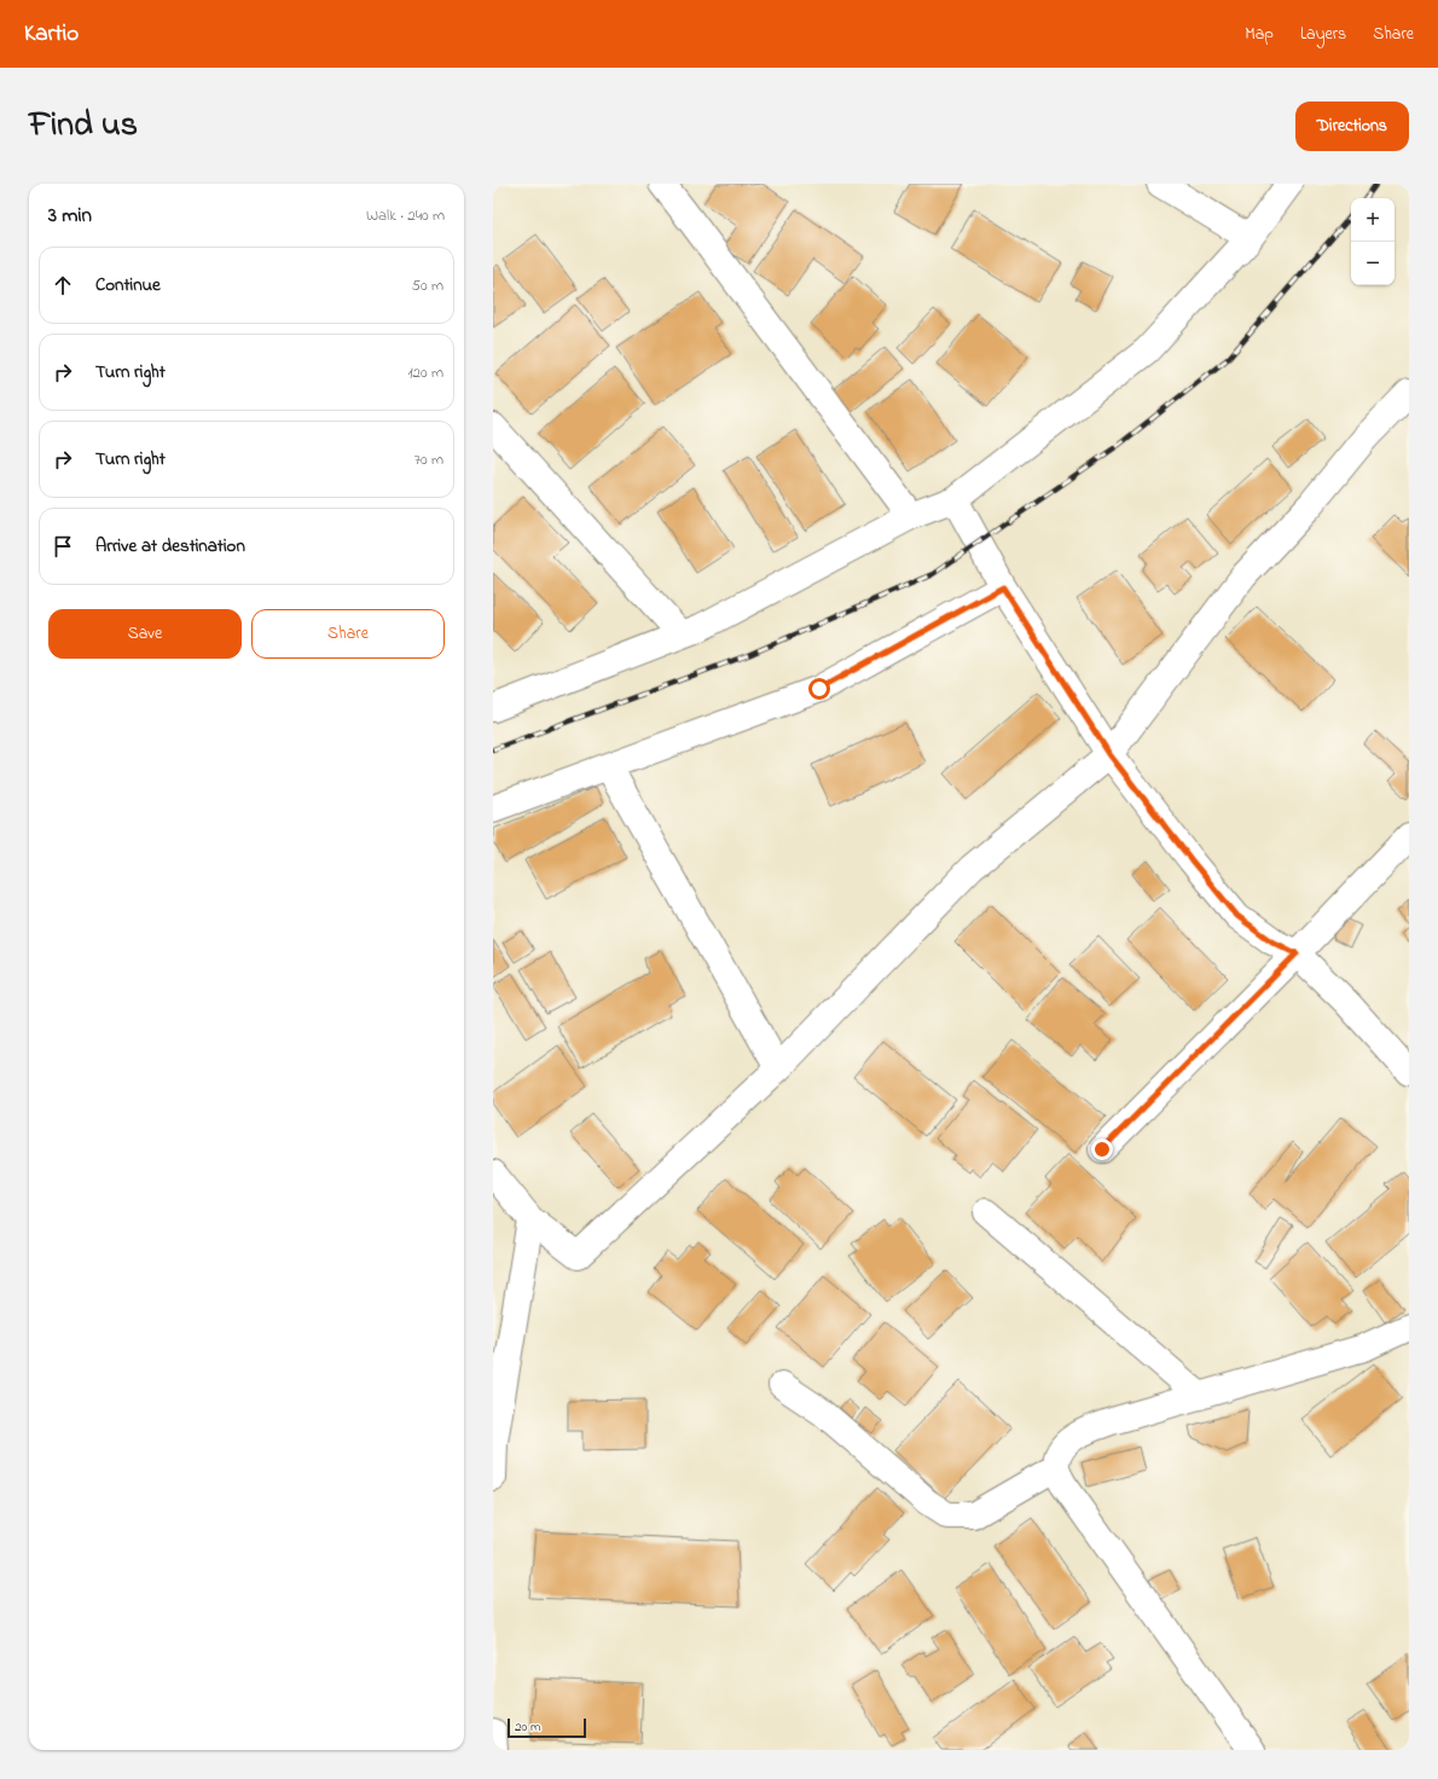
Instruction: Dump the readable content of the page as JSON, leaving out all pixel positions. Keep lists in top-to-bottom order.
{
  "scale_bar": "20 m",
  "page": {
    "header": "Kartio",
    "nav": ["Map", "Layers", "Share"],
    "title": "Find us",
    "buttons": [
      "Directions",
      ["Save", "Share"]
    ],
    "heading": ["3 min", "Walk · 240 m"],
    "map_buttons": ["+", "−"],
    "list": [
      ["Continue", "50 m"],
      ["Turn right", "120 m"],
      ["Turn right", "70 m"],
      "Arrive at destination"
    ],
    "scale": "20 m"
  }
}
